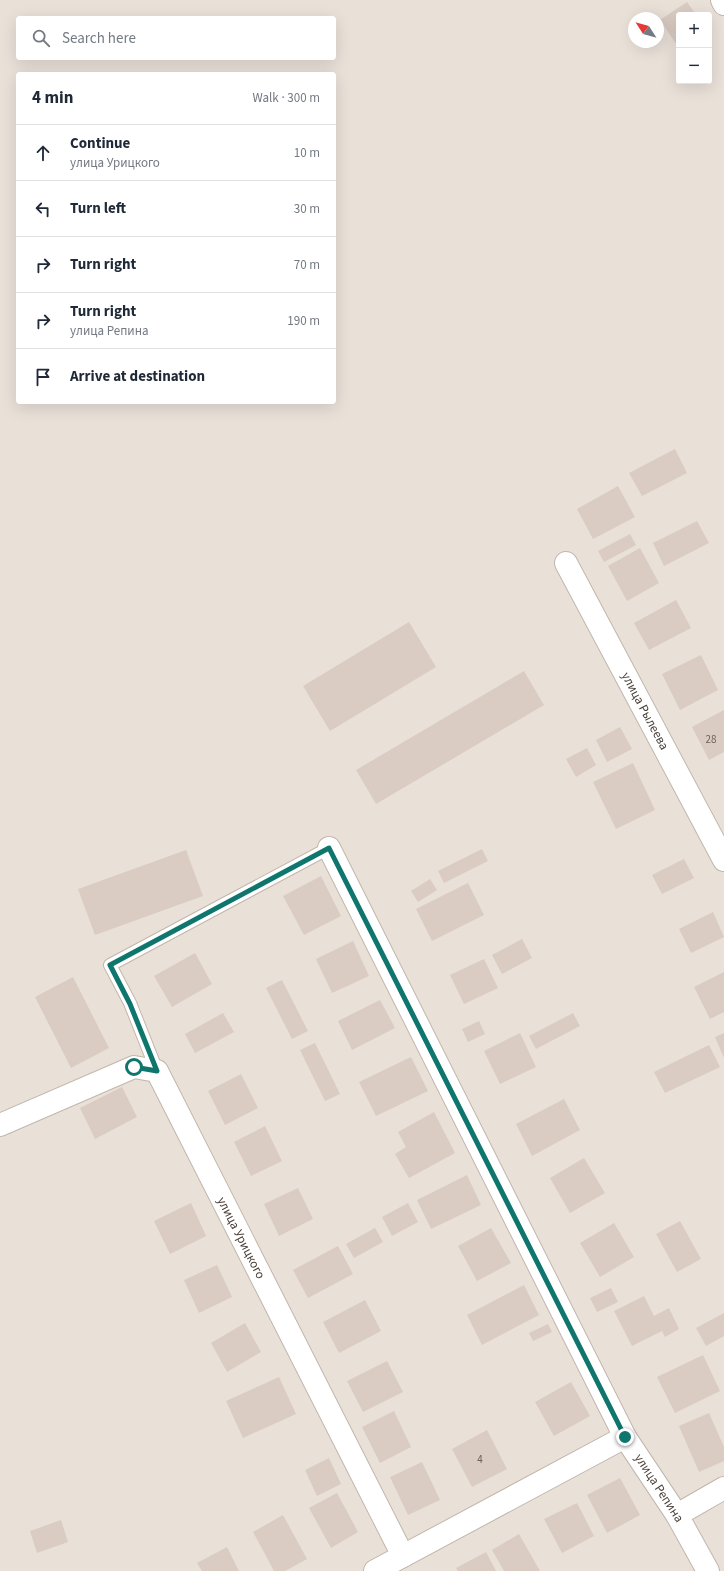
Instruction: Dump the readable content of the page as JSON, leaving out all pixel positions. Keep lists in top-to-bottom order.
{
  "streets": {
    "street": ["улица Рылеева", "улица Урицкого", "улица Репина"]
  },
  "house_numbers": ["28", "4"],
  "north": "top left",
  "page": {
    "map_buttons": ["+", "−"],
    "search": "Search here",
    "heading": ["4 min", "Walk · 300 m"],
    "list": [
      ["Continue", "улица Урицкого", "10 m"],
      ["Turn left", "30 m"],
      ["Turn right", "70 m"],
      ["Turn right", "улица Репина", "190 m"],
      "Arrive at destination"
    ]
  }
}
